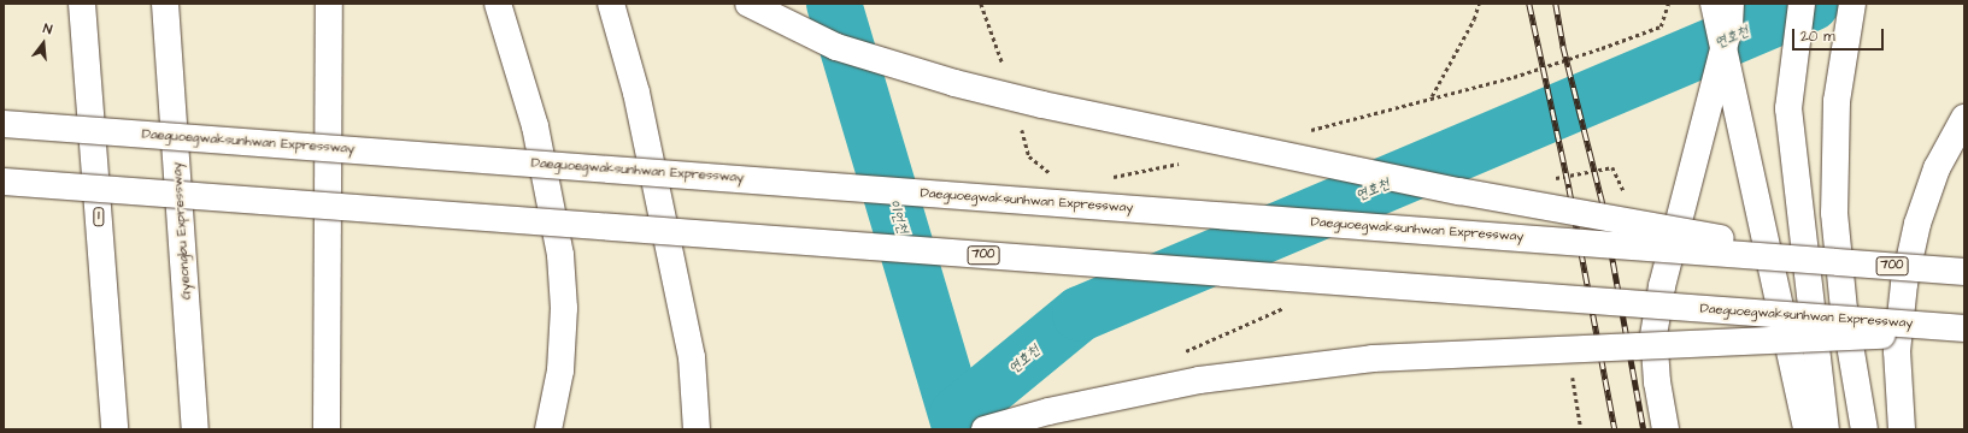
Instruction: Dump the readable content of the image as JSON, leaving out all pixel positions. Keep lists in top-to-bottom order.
{
  "streets": {
    "main road": [
      "Daeguoegwaksunhwan Expressway",
      "1",
      "Gyeongbu Expressway",
      "700"
    ]
  },
  "water": ["연호천", "이언천"],
  "scale_bar": "20 m",
  "north": "top"
}
